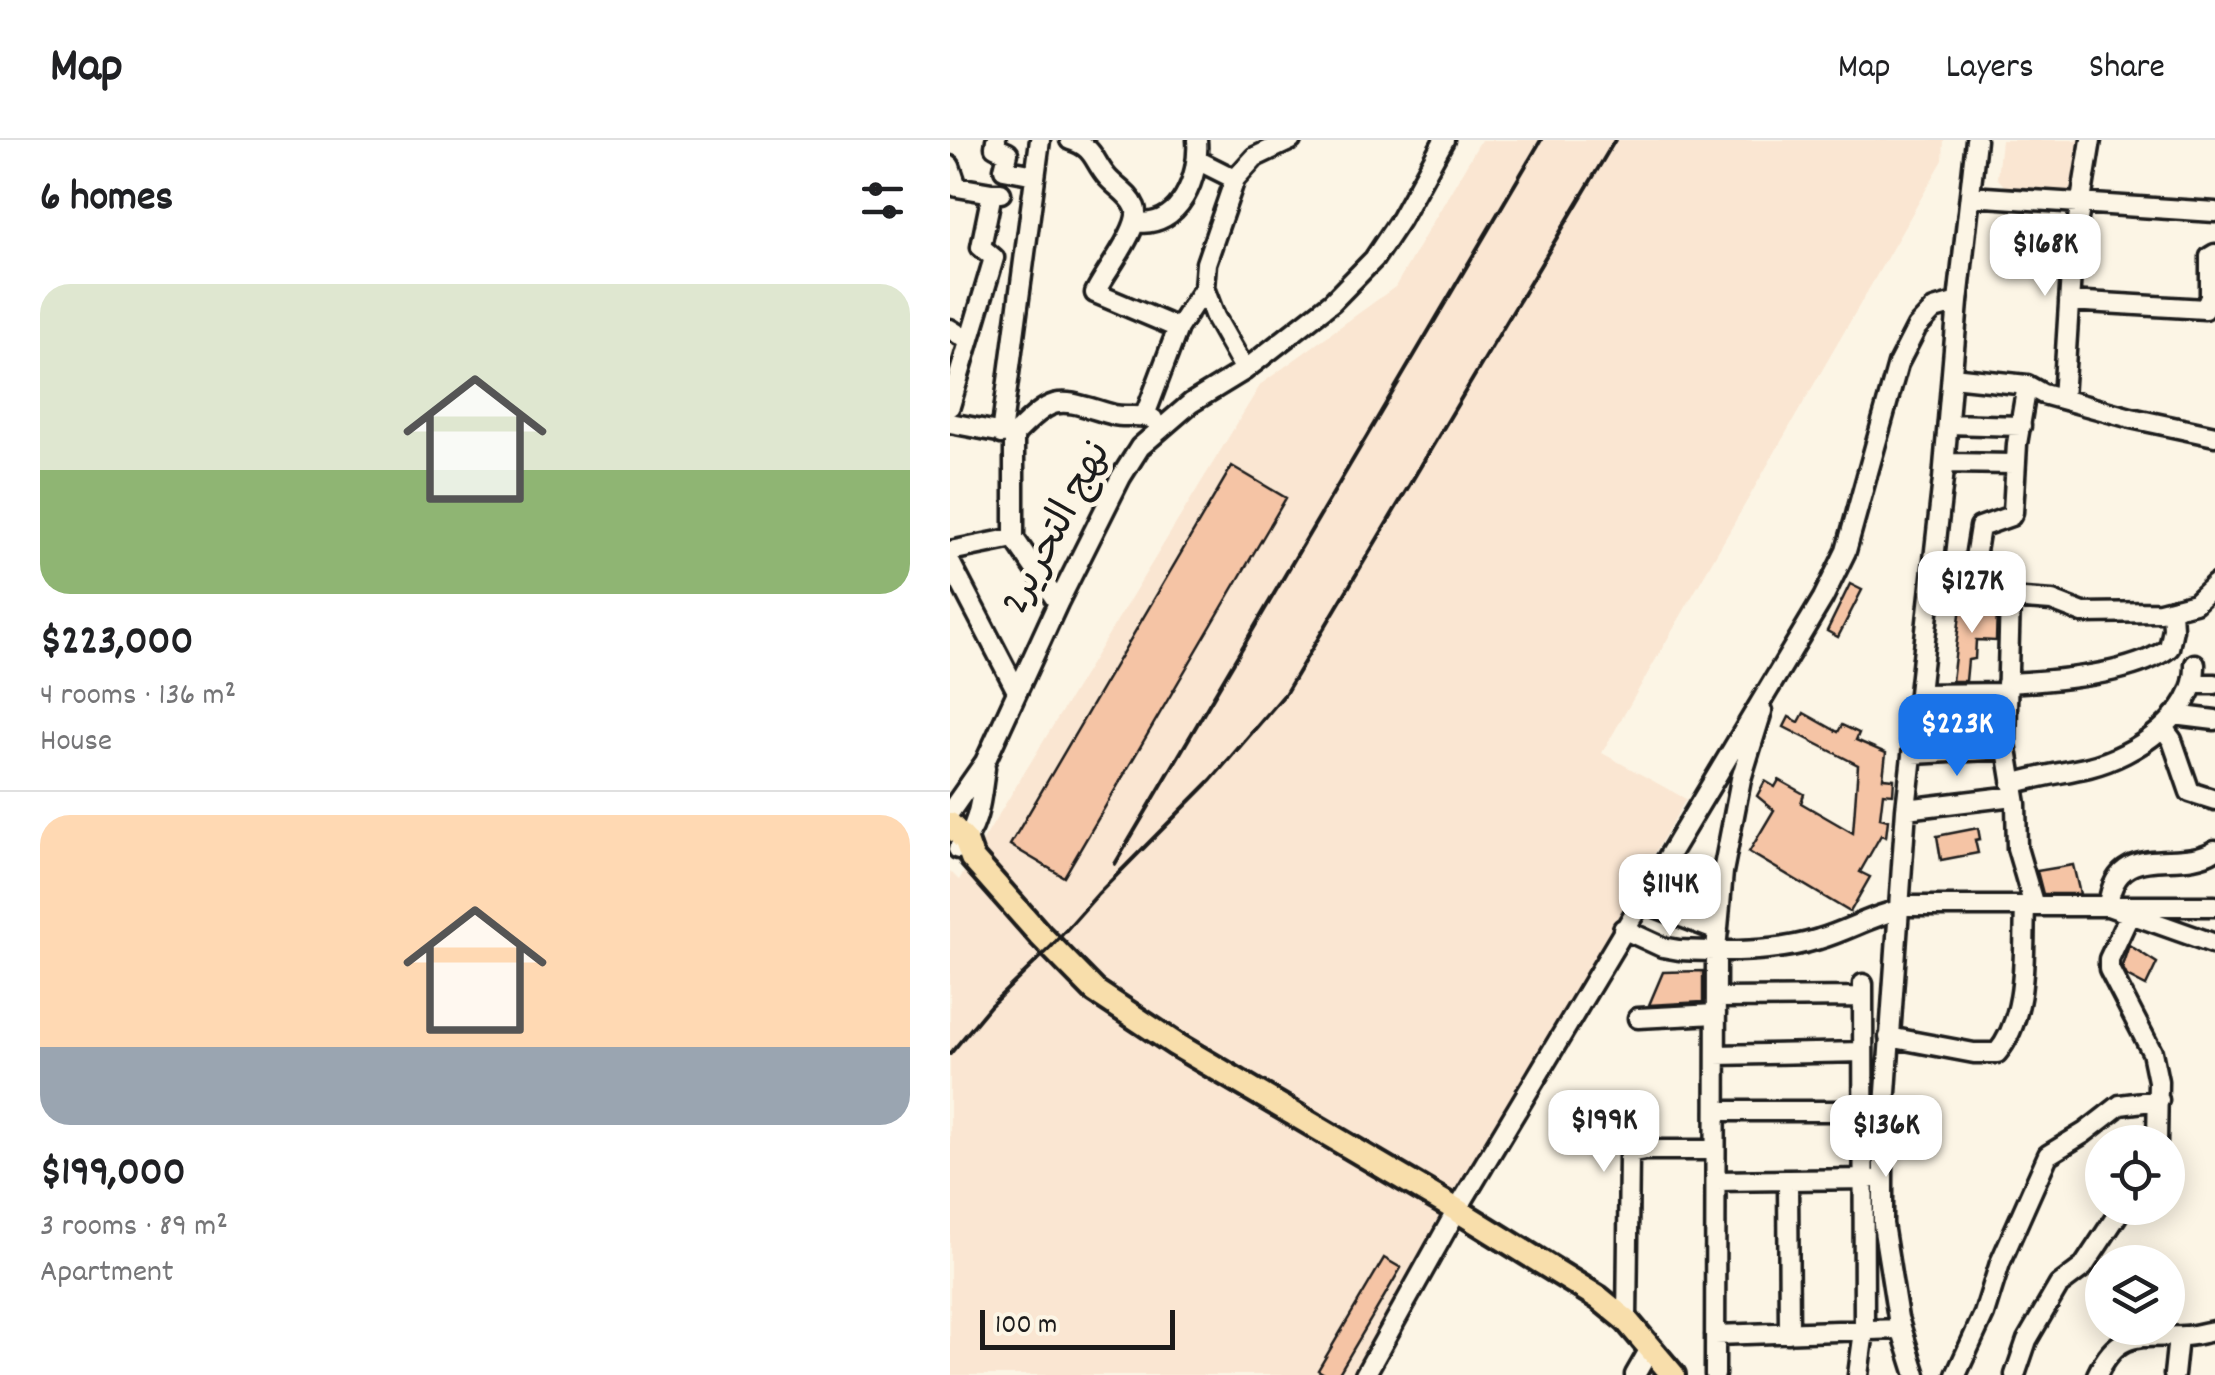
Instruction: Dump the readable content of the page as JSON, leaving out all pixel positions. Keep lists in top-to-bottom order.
{
  "streets": {
    "street": ["نهج التحرير2"]
  },
  "scale_bar": "100 m",
  "page": {
    "header": "Map",
    "nav": ["Map", "Layers", "Share"],
    "heading": "6 homes",
    "price": [
      "$168K",
      "$127K",
      "$223K",
      "$114K",
      "$199K",
      "$136K"
    ],
    "list": [
      {
        "name": "$223,000",
        "note": "4 rooms · 136 m² · House"
      },
      {
        "name": "$199,000",
        "note": "3 rooms · 89 m² · Apartment"
      }
    ],
    "scale": "100 m"
  }
}
